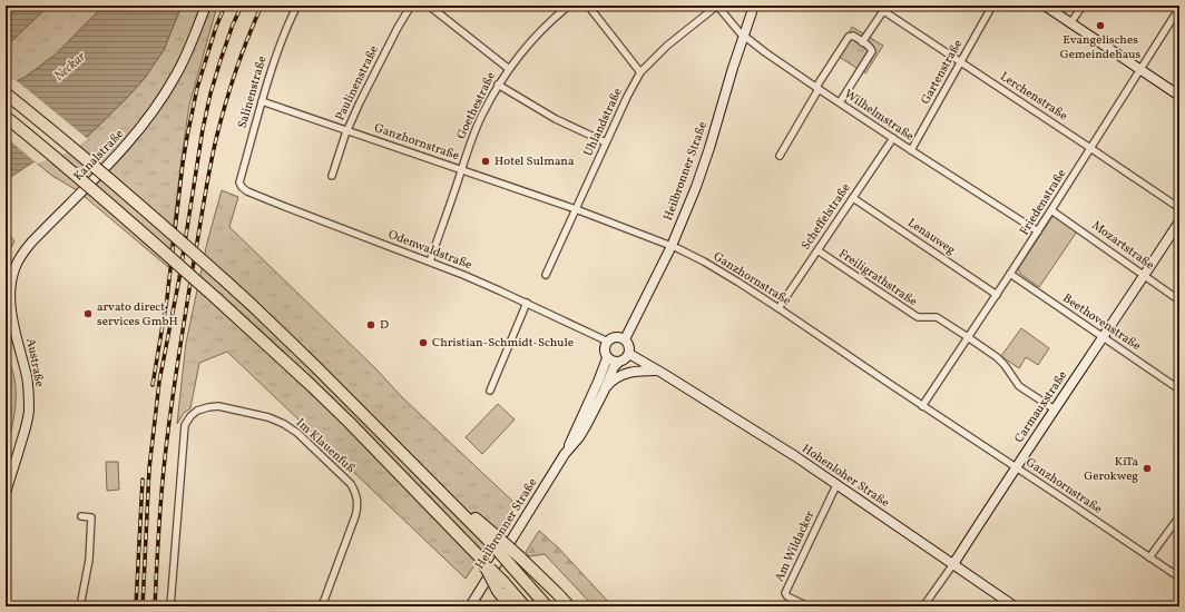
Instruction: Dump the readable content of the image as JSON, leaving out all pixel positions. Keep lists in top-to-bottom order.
{
  "streets": {
    "main road": [
      "Kanalstraße",
      "Heilbronner Straße",
      "Austraße",
      "Carmauxstraße",
      "Hohenloher Straße"
    ],
    "street": [
      "Gartenstraße",
      "Paulinenstraße",
      "Salinenstraße",
      "Lerchenstraße",
      "Goethestraße",
      "Wilhelmstraße",
      "Uhlandstraße",
      "Ganzhornstraße",
      "Friedenstraße",
      "Scheffelstraße",
      "Lenauweg",
      "Mozartstraße",
      "Odenwaldstraße",
      "Freiligrathstraße",
      "Beethovenstraße",
      "Im Klauenfuß",
      "Am Wildacker"
    ]
  },
  "crossings": [
    ["Gartenstraße", "Lerchenstraße"],
    ["Gartenstraße", "Wilhelmstraße"],
    ["Paulinenstraße", "Ganzhornstraße"],
    ["Salinenstraße", "Ganzhornstraße"],
    ["Salinenstraße", "Odenwaldstraße"],
    ["Lerchenstraße", "Friedenstraße"],
    ["Goethestraße", "Ganzhornstraße"],
    ["Goethestraße", "Odenwaldstraße"],
    ["Wilhelmstraße", "Uhlandstraße"],
    ["Wilhelmstraße", "Heilbronner Straße"],
    ["Wilhelmstraße", "Friedenstraße"],
    ["Wilhelmstraße", "Scheffelstraße"],
    ["Uhlandstraße", "Ganzhornstraße"],
    ["Ganzhornstraße", "Heilbronner Straße"],
    ["Ganzhornstraße", "Friedenstraße"],
    ["Ganzhornstraße", "Scheffelstraße"],
    ["Ganzhornstraße", "Carmauxstraße"],
    ["Kanalstraße", "Austraße"],
    ["Heilbronner Straße", "Odenwaldstraße"],
    ["Heilbronner Straße", "Hohenloher Straße"],
    ["Friedenstraße", "Lenauweg"],
    ["Friedenstraße", "Mozartstraße"],
    ["Friedenstraße", "Freiligrathstraße"],
    ["Friedenstraße", "Beethovenstraße"],
    ["Scheffelstraße", "Lenauweg"],
    ["Scheffelstraße", "Freiligrathstraße"],
    ["Mozartstraße", "Carmauxstraße"],
    ["Odenwaldstraße", "Hohenloher Straße"],
    ["Freiligrathstraße", "Carmauxstraße"],
    ["Beethovenstraße", "Carmauxstraße"],
    ["Carmauxstraße", "Hohenloher Straße"],
    ["Hohenloher Straße", "Am Wildacker"]
  ],
  "water": ["Neckar"],
  "places": [
    "Evangelisches Gemeindehaus",
    "Hotel Sulmana",
    "arvato direct services GmbH",
    "D",
    "Christian-Schmidt-Schule",
    "KiTa Gerokweg"
  ]
}
